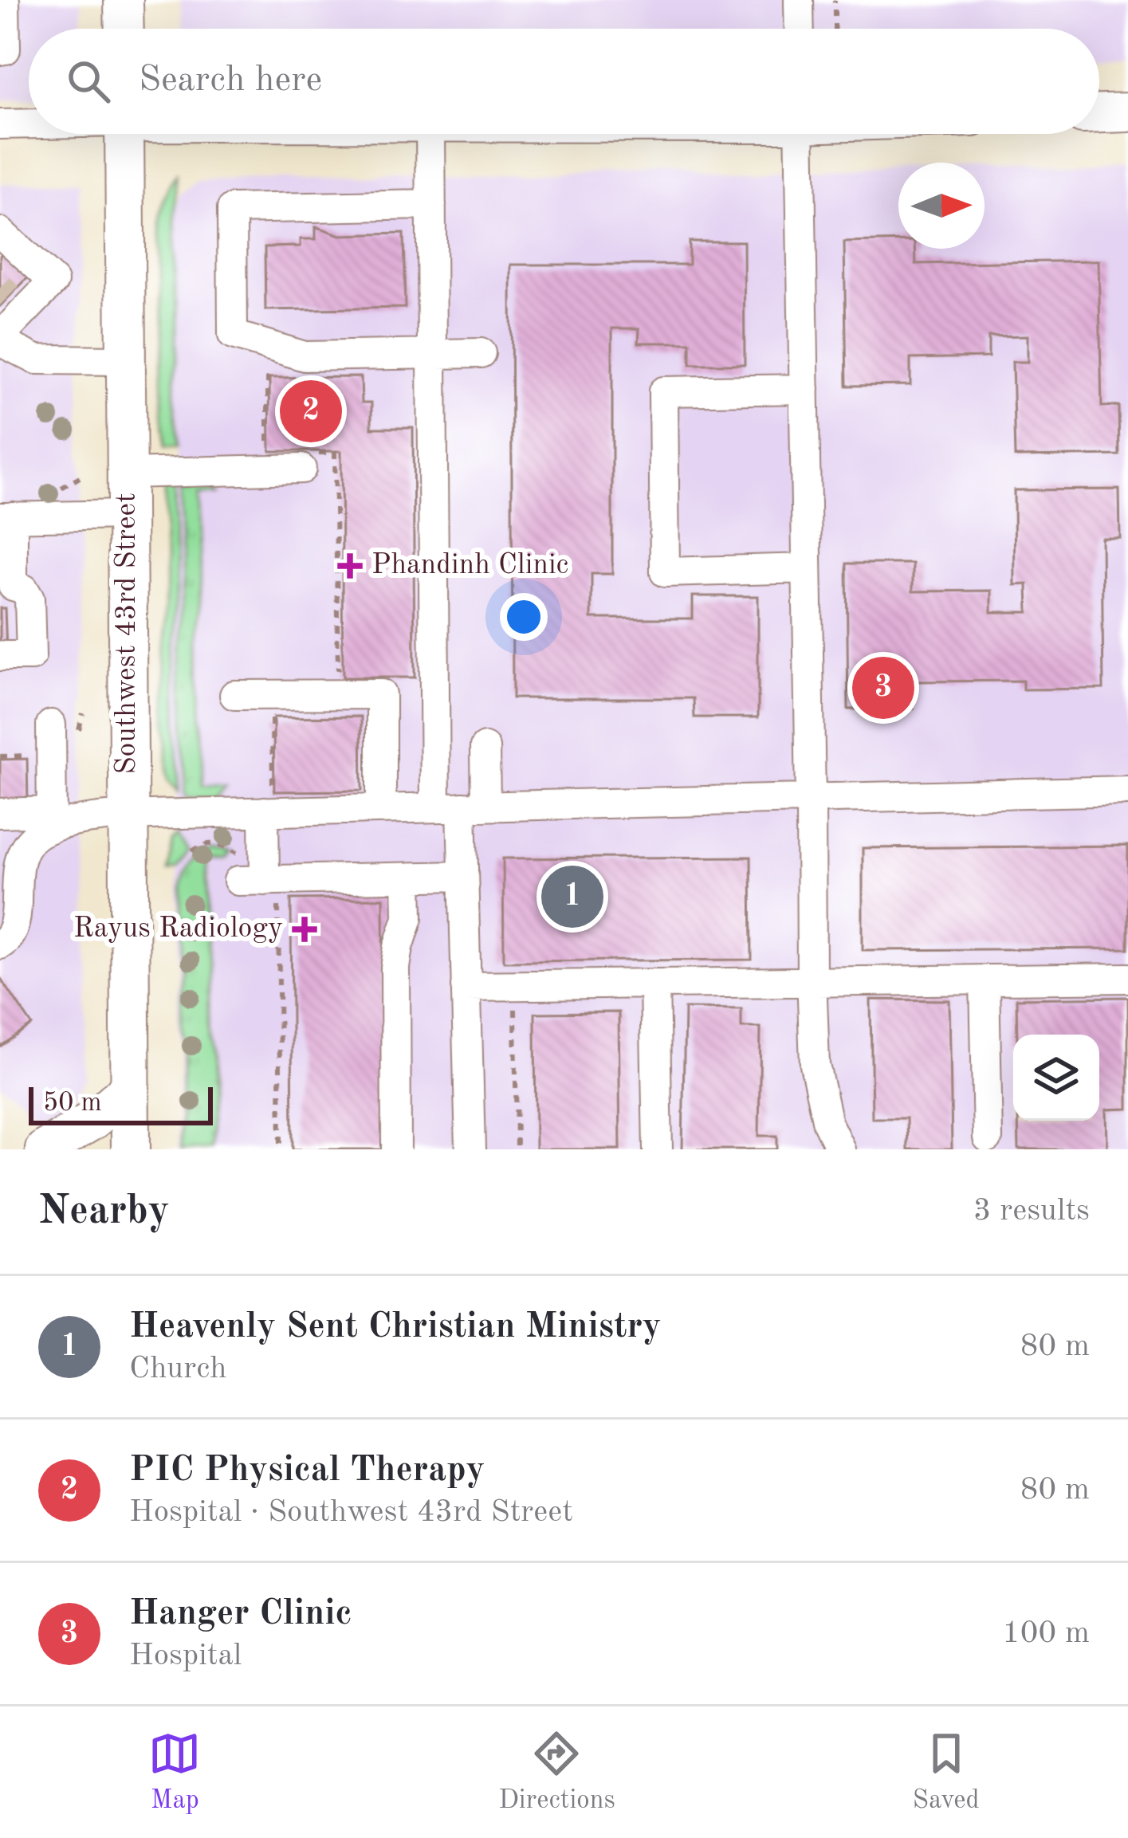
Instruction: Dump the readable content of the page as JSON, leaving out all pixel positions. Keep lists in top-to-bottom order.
{
  "streets": {
    "main road": ["Southwest 43rd Street"]
  },
  "places": {
    "health": ["Phandinh Clinic", "Rayus Radiology"]
  },
  "scale_bar": "50 m",
  "north": "right",
  "page": {
    "search": "Search here",
    "pins": ["2", "3", "1"],
    "scale": "50 m",
    "heading": ["Nearby", "3 results"],
    "list": [
      {
        "mark": "1",
        "name": "Heavenly Sent Christian Ministry",
        "note": "Church",
        "value": "80 m"
      },
      {
        "mark": "2",
        "name": "PIC Physical Therapy",
        "note": "Hospital · Southwest 43rd Street",
        "value": "80 m"
      },
      {
        "mark": "3",
        "name": "Hanger Clinic",
        "note": "Hospital",
        "value": "100 m"
      }
    ],
    "nav": ["Map", "Directions", "Saved"]
  }
}
